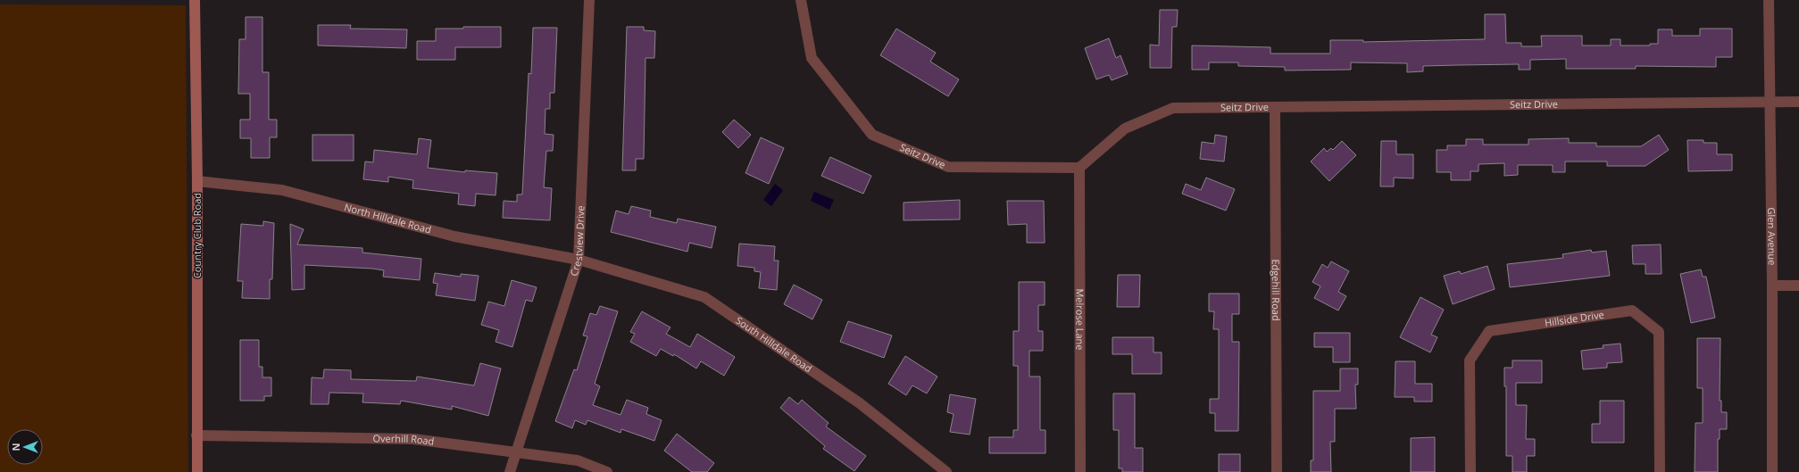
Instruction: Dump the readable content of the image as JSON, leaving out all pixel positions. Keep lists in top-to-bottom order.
{
  "streets": {
    "street": [
      "Seitz Drive",
      "North Hilldale Road",
      "Country Club Road",
      "Glen Avenue",
      "Crestview Drive",
      "Edgehill Road",
      "Hillside Drive",
      "Melrose Lane",
      "South Hilldale Road",
      "Overhill Road"
    ]
  },
  "crossings": [
    ["Seitz Drive", "Glen Avenue"],
    ["Seitz Drive", "Edgehill Road"],
    ["Seitz Drive", "Melrose Lane"],
    ["North Hilldale Road", "Country Club Road"],
    ["North Hilldale Road", "Crestview Drive"],
    ["North Hilldale Road", "South Hilldale Road"],
    ["Country Club Road", "Overhill Road"],
    ["Crestview Drive", "South Hilldale Road"],
    ["Crestview Drive", "Overhill Road"]
  ],
  "north": "left"
}
